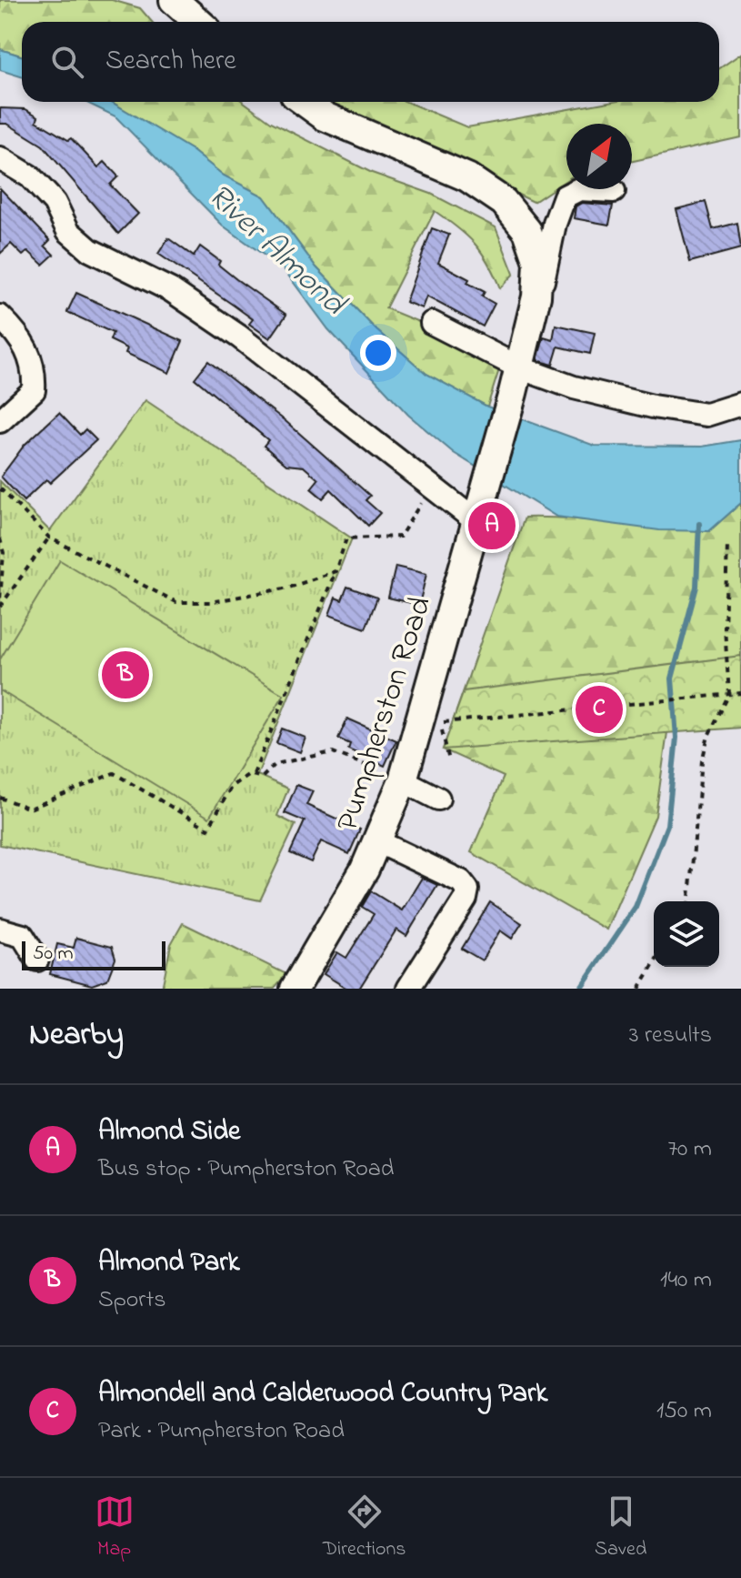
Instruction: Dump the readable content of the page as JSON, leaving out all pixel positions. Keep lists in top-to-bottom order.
{
  "streets": {
    "main road": ["Pumpherston Road"]
  },
  "water": ["River Almond"],
  "scale_bar": "50 m",
  "north": "top right",
  "page": {
    "search": "Search here",
    "pins": ["A", "B", "C"],
    "scale": "50 m",
    "heading": ["Nearby", "3 results"],
    "list": [
      {
        "mark": "A",
        "name": "Almond Side",
        "note": "Bus stop · Pumpherston Road",
        "value": "70 m"
      },
      {
        "mark": "B",
        "name": "Almond Park",
        "note": "Sports",
        "value": "140 m"
      },
      {
        "mark": "C",
        "name": "Almondell and Calderwood Country Park",
        "note": "Park · Pumpherston Road",
        "value": "150 m"
      }
    ],
    "nav": ["Map", "Directions", "Saved"]
  }
}
